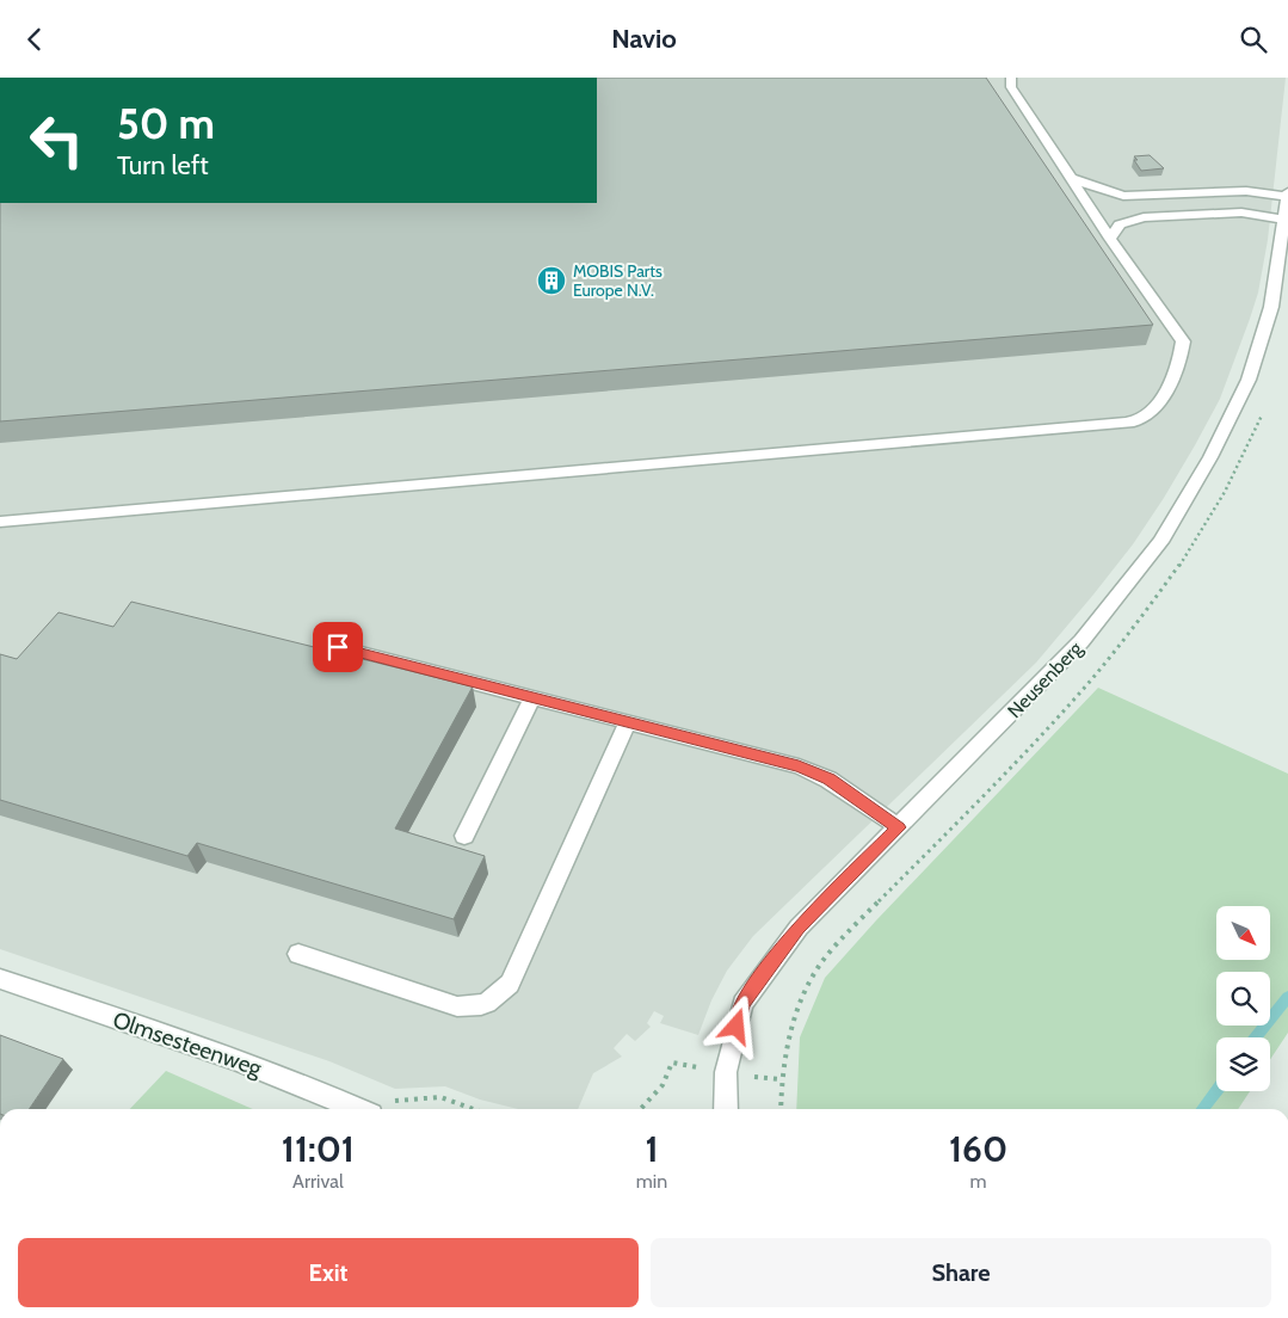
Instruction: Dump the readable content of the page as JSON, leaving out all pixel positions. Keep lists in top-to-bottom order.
{
  "streets": {
    "street": ["Neusenberg", "Olmsesteenweg"]
  },
  "places": {
    "building": ["MOBIS Parts Europe N.V."]
  },
  "north": "bottom right",
  "page": {
    "header": "Navio",
    "turn": ["50 m", "Turn left"],
    "eta": [
      "11:01",
      "Arrival",
      "1",
      "min",
      "160",
      "m"
    ],
    "buttons": ["Exit", "Share"]
  }
}
